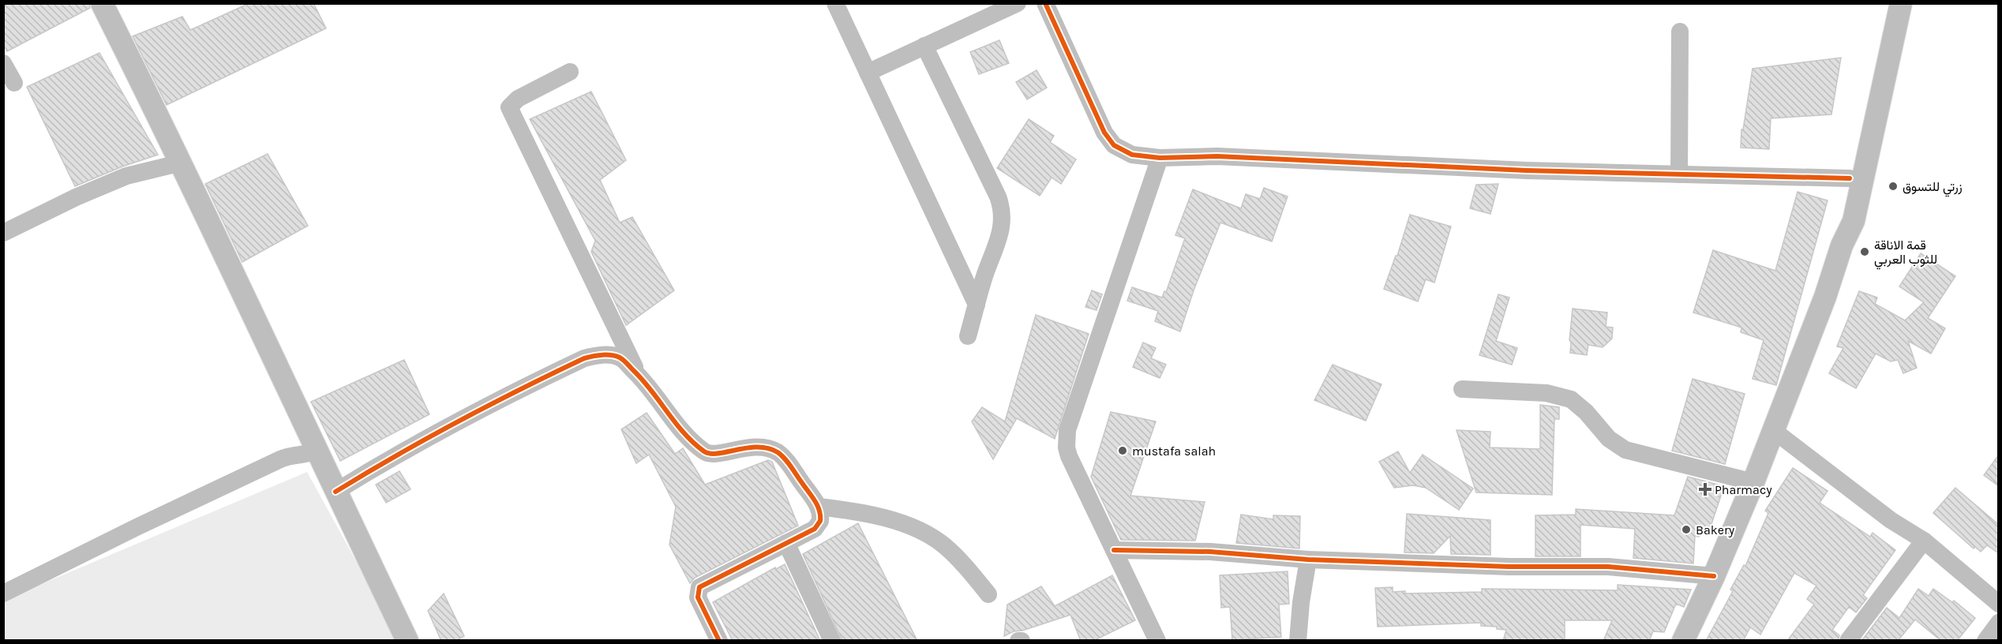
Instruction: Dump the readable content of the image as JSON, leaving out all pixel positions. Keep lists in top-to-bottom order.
{
  "places": {
    "other": [
      "زرتي للتسوق",
      "قمة الاناقة للثوب العربي",
      "mustafa salah",
      "Bakery"
    ],
    "health": ["Pharmacy"]
  }
}
